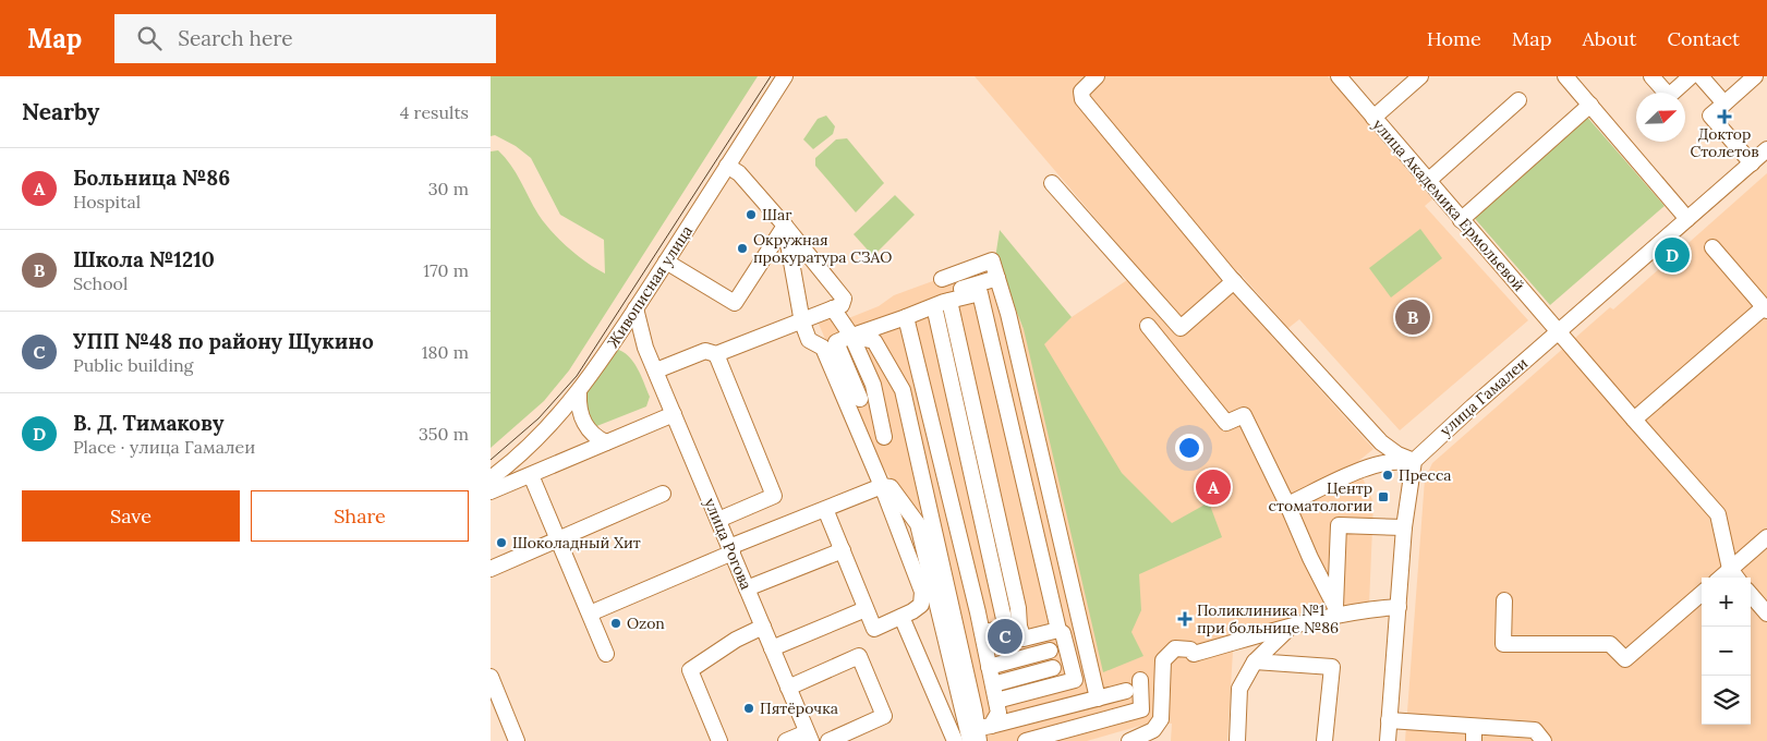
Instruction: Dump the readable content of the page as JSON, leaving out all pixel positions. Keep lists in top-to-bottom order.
{
  "streets": {
    "street": [
      "улица Академика Ермольевой",
      "Живописная улица",
      "улица Гамалеи",
      "улица Рогова"
    ]
  },
  "crossings": [
    ["улица Академика Ермольевой", "улица Гамалеи"],
    ["Живописная улица", "улица Рогова"]
  ],
  "places": {
    "health": ["Доктор Столетов", "Поликлиника №1 при больнице №86"],
    "other": [
      "Шаг",
      "Окружная прокуратура СЗАО",
      "Пресса",
      "Шоколадный Хит",
      "Ozon",
      "Пятёрочка"
    ],
    "transit": ["Центр стоматологии"]
  },
  "north": "top right",
  "page": {
    "header": "Map",
    "search": "Search here",
    "nav": [
      "Home",
      "Map",
      "About",
      "Contact"
    ],
    "heading": ["Nearby", "4 results"],
    "list": [
      {
        "mark": "A",
        "name": "Больница №86",
        "note": "Hospital",
        "value": "30 m"
      },
      {
        "mark": "B",
        "name": "Школа №1210",
        "note": "School",
        "value": "170 m"
      },
      {
        "mark": "C",
        "name": "УПП №48 по району Щукино",
        "note": "Public building",
        "value": "180 m"
      },
      {
        "mark": "D",
        "name": "В. Д. Тимакову",
        "note": "Place · улица Гамалеи",
        "value": "350 m"
      }
    ],
    "pins": [
      "D",
      "B",
      "A",
      "C"
    ],
    "buttons": ["Save", "Share"],
    "map_buttons": ["+", "−"]
  }
}
